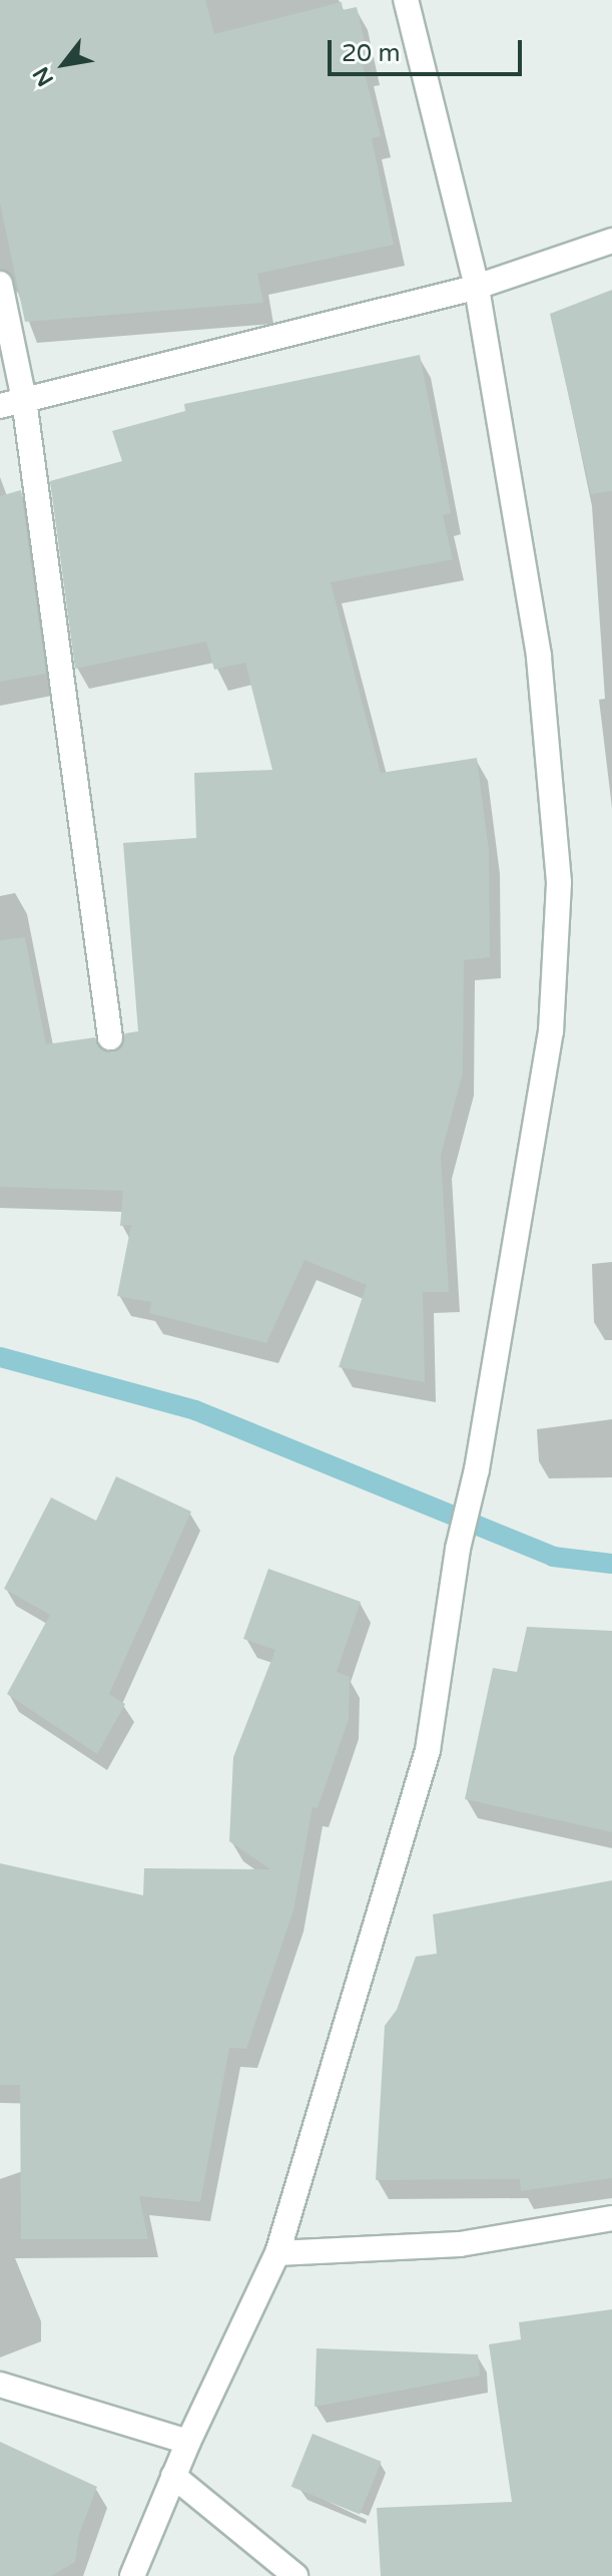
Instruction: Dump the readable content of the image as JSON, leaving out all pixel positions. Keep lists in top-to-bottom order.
{
  "scale_bar": "20 m",
  "north": "bottom left"
}
